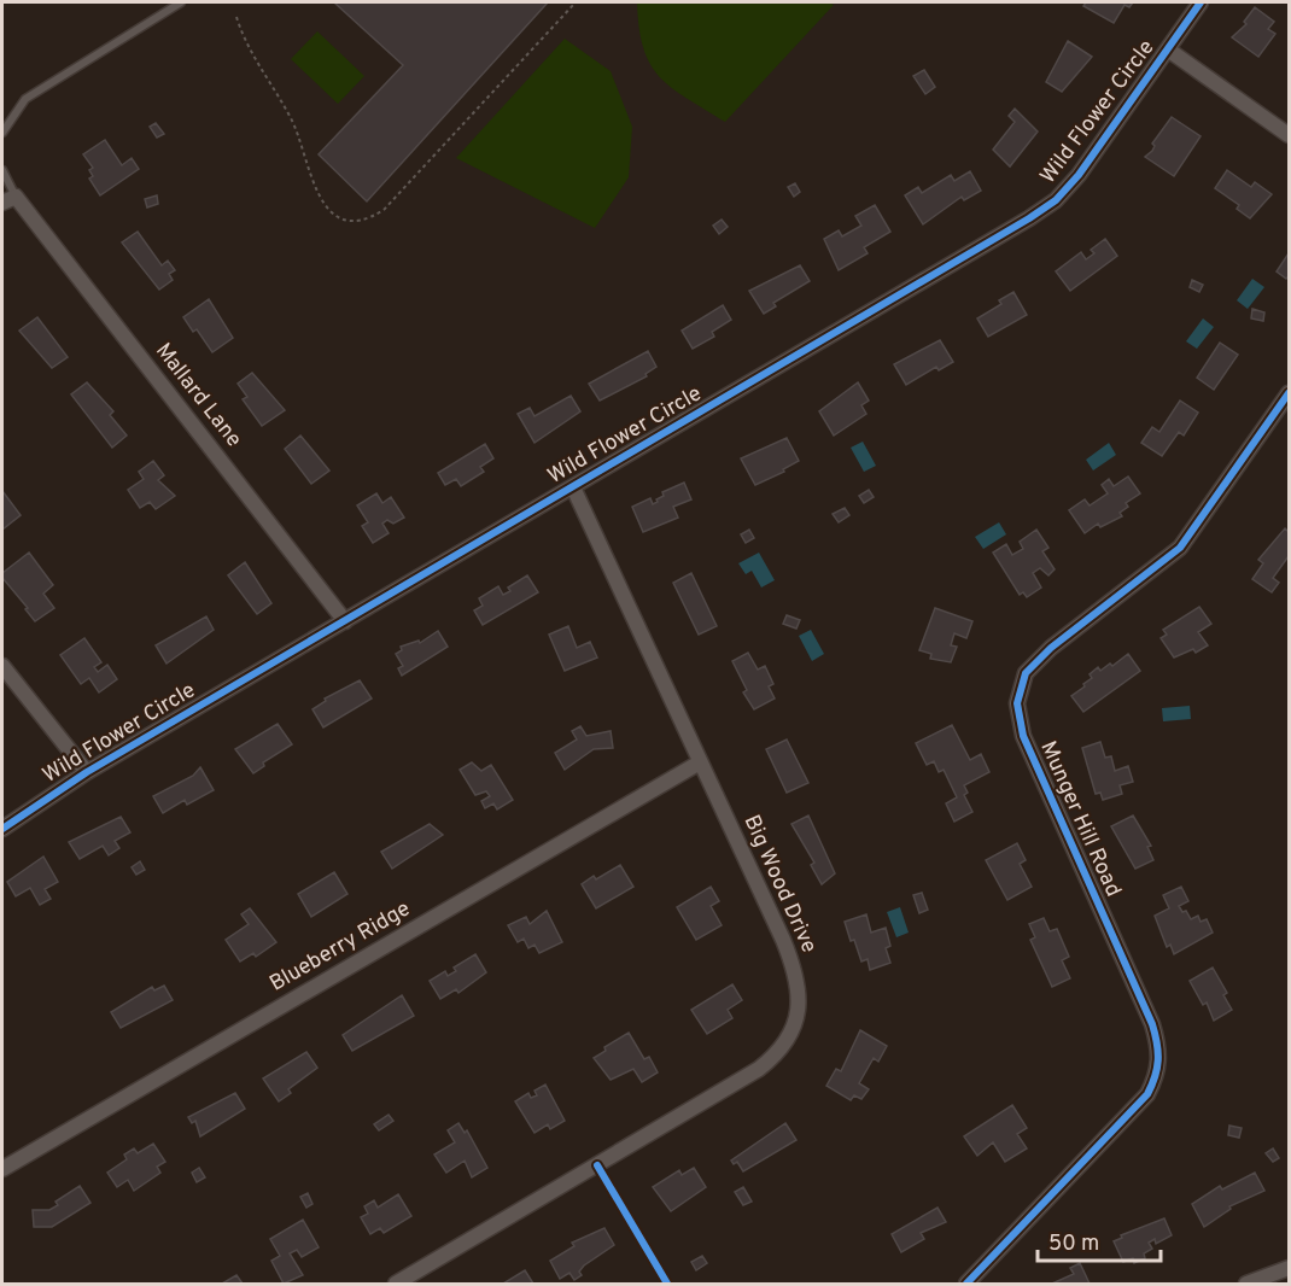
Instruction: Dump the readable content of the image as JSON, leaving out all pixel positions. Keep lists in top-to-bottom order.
{
  "streets": {
    "street": [
      "Wild Flower Circle",
      "Mallard Lane",
      "Munger Hill Road",
      "Big Wood Drive",
      "Blueberry Ridge"
    ]
  },
  "crossings": [
    ["Wild Flower Circle", "Mallard Lane"],
    ["Wild Flower Circle", "Big Wood Drive"],
    ["Big Wood Drive", "Blueberry Ridge"]
  ],
  "scale_bar": "50 m"
}
